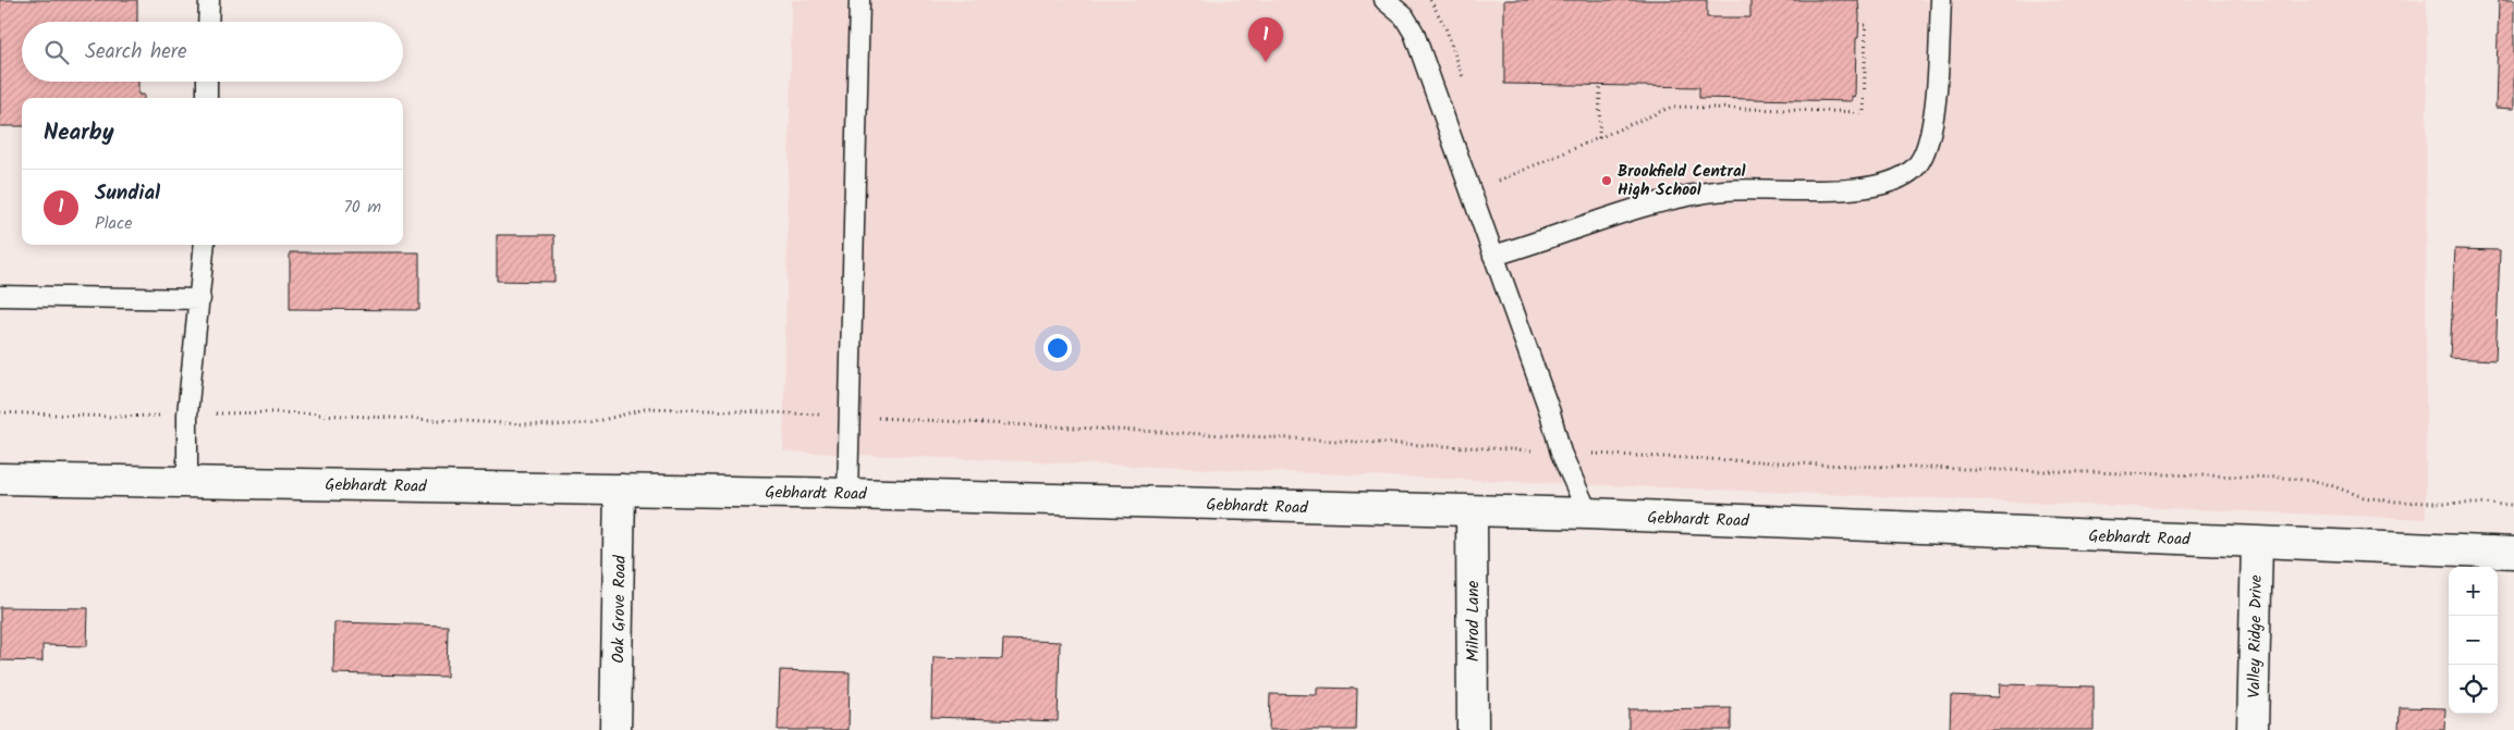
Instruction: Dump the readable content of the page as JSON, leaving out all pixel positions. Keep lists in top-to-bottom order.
{
  "streets": {
    "street": [
      "Gebhardt Road",
      "Oak Grove Road",
      "Milrod Lane",
      "Valley Ridge Drive"
    ]
  },
  "crossings": [
    ["Gebhardt Road", "Oak Grove Road"],
    ["Gebhardt Road", "Milrod Lane"],
    ["Gebhardt Road", "Valley Ridge Drive"]
  ],
  "places": ["Brookfield Central High School"],
  "page": {
    "pins": "1",
    "search": "Search here",
    "heading": "Nearby",
    "list": [
      {
        "mark": "1",
        "name": "Sundial",
        "note": "Place",
        "value": "70 m"
      }
    ],
    "map_buttons": ["+", "−"]
  }
}
